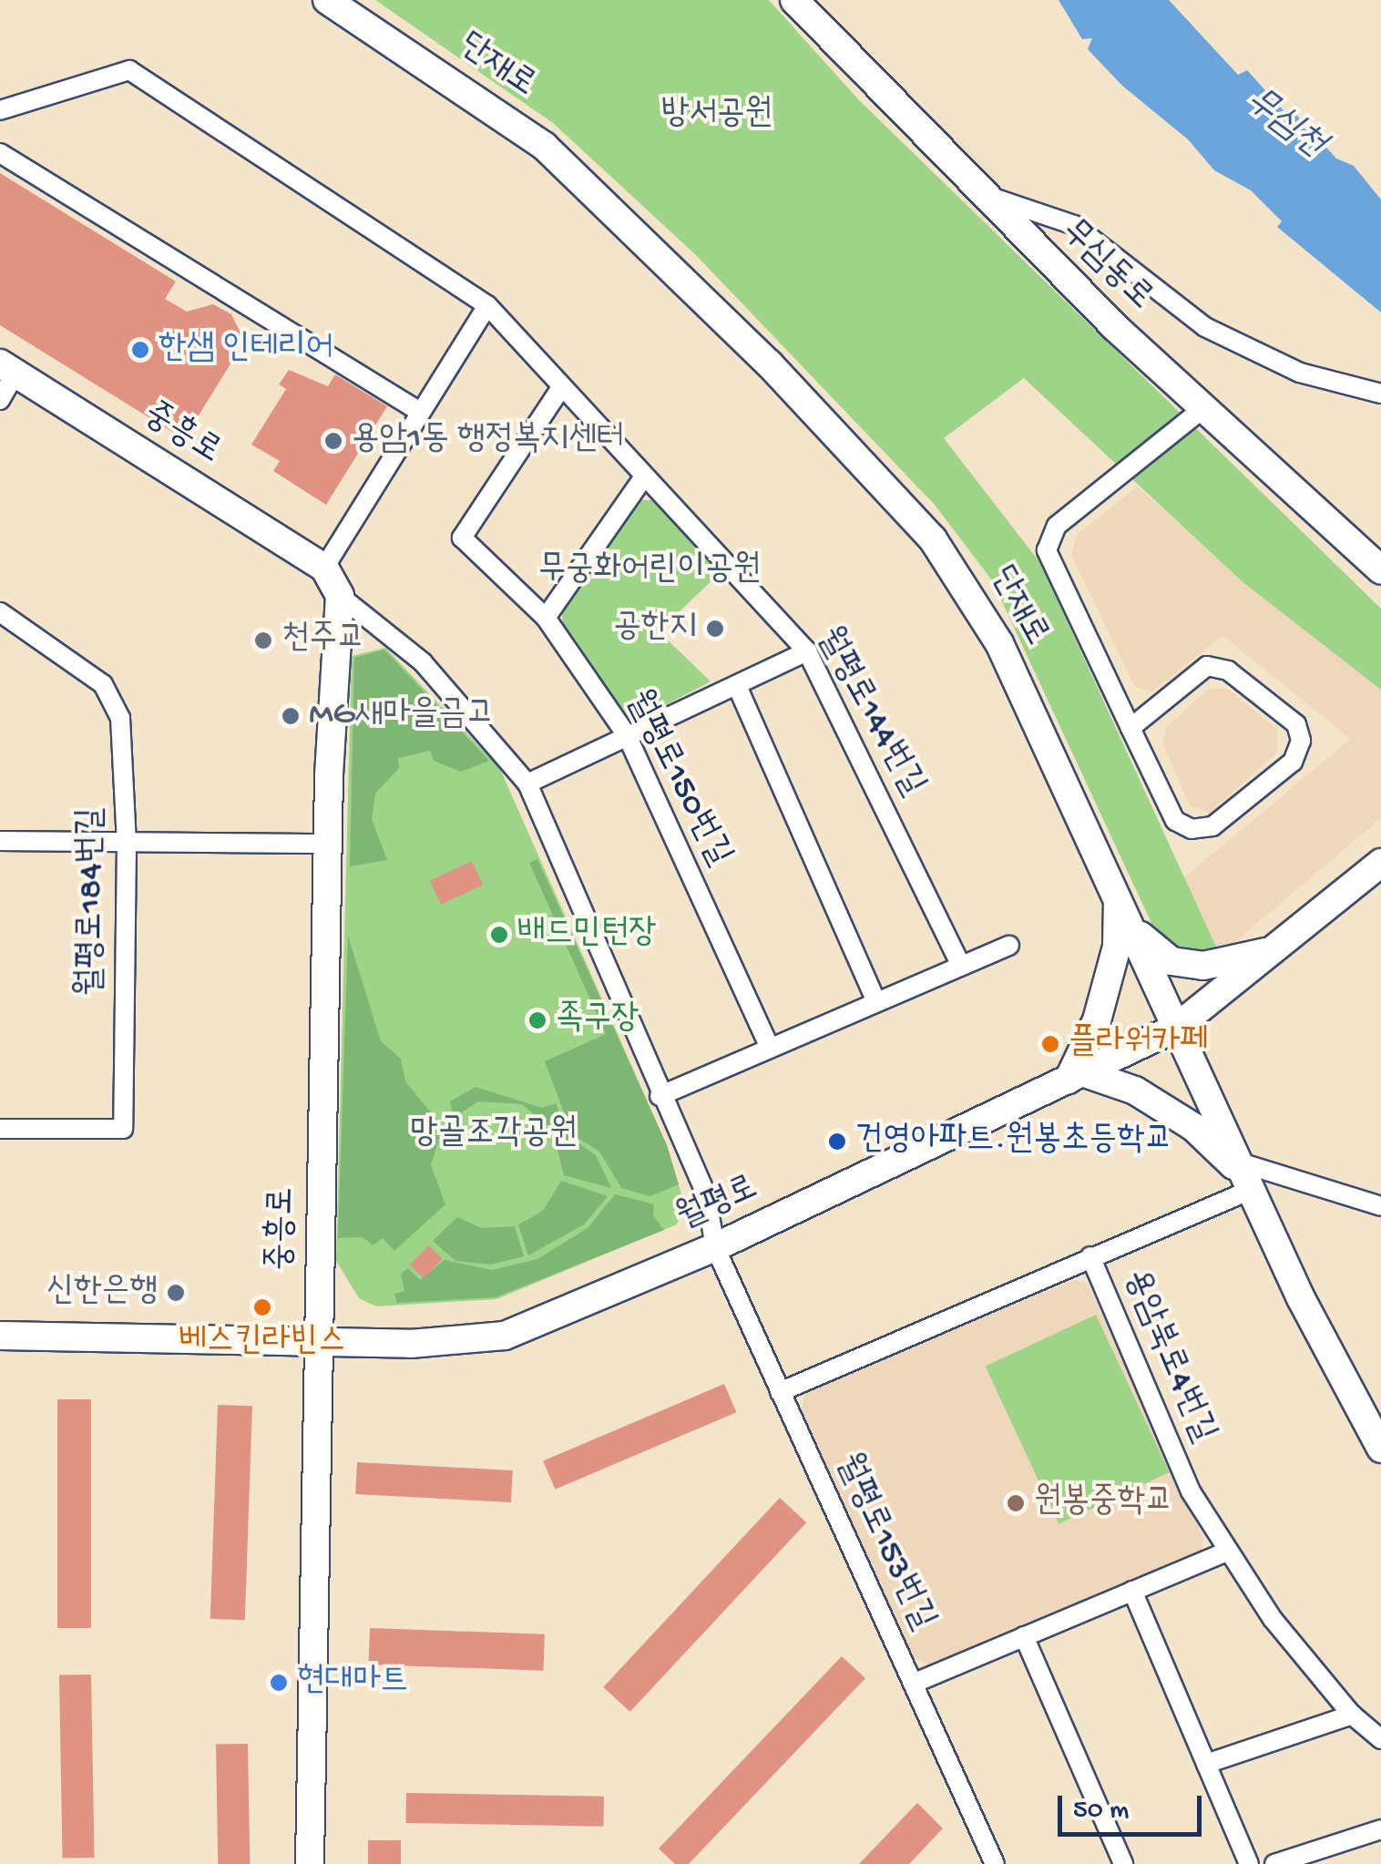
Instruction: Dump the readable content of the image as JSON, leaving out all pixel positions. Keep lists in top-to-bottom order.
{
  "streets": {
    "street": [
      "단재로",
      "무심동로",
      "중흥로",
      "월평로144번길",
      "월평로150번길",
      "월평로184번길",
      "월평로",
      "용암북로4번길",
      "월평로153번길"
    ]
  },
  "crossings": [
    ["단재로", "월평로"],
    ["중흥로", "월평로"],
    ["중흥로", "월평로153번길"],
    ["월평로144번길", "월평로150번길"],
    ["월평로", "월평로153번길"],
    ["용암북로4번길", "월평로153번길"]
  ],
  "water": ["무심천"],
  "parks": ["방서공원", "무궁화어린이공원", "망골조각공원"],
  "places": [
    "한샘 인테리어",
    "용암1동 행정복지센터",
    "공한지",
    "천주교",
    "MG새마을금고",
    "배드민턴장",
    "족구장",
    "플라워카페",
    "건영아파트.원봉초등학교",
    "신한은행",
    "베스킨라빈스",
    "원봉중학교",
    "현대마트"
  ],
  "scale_bar": "50 m"
}
